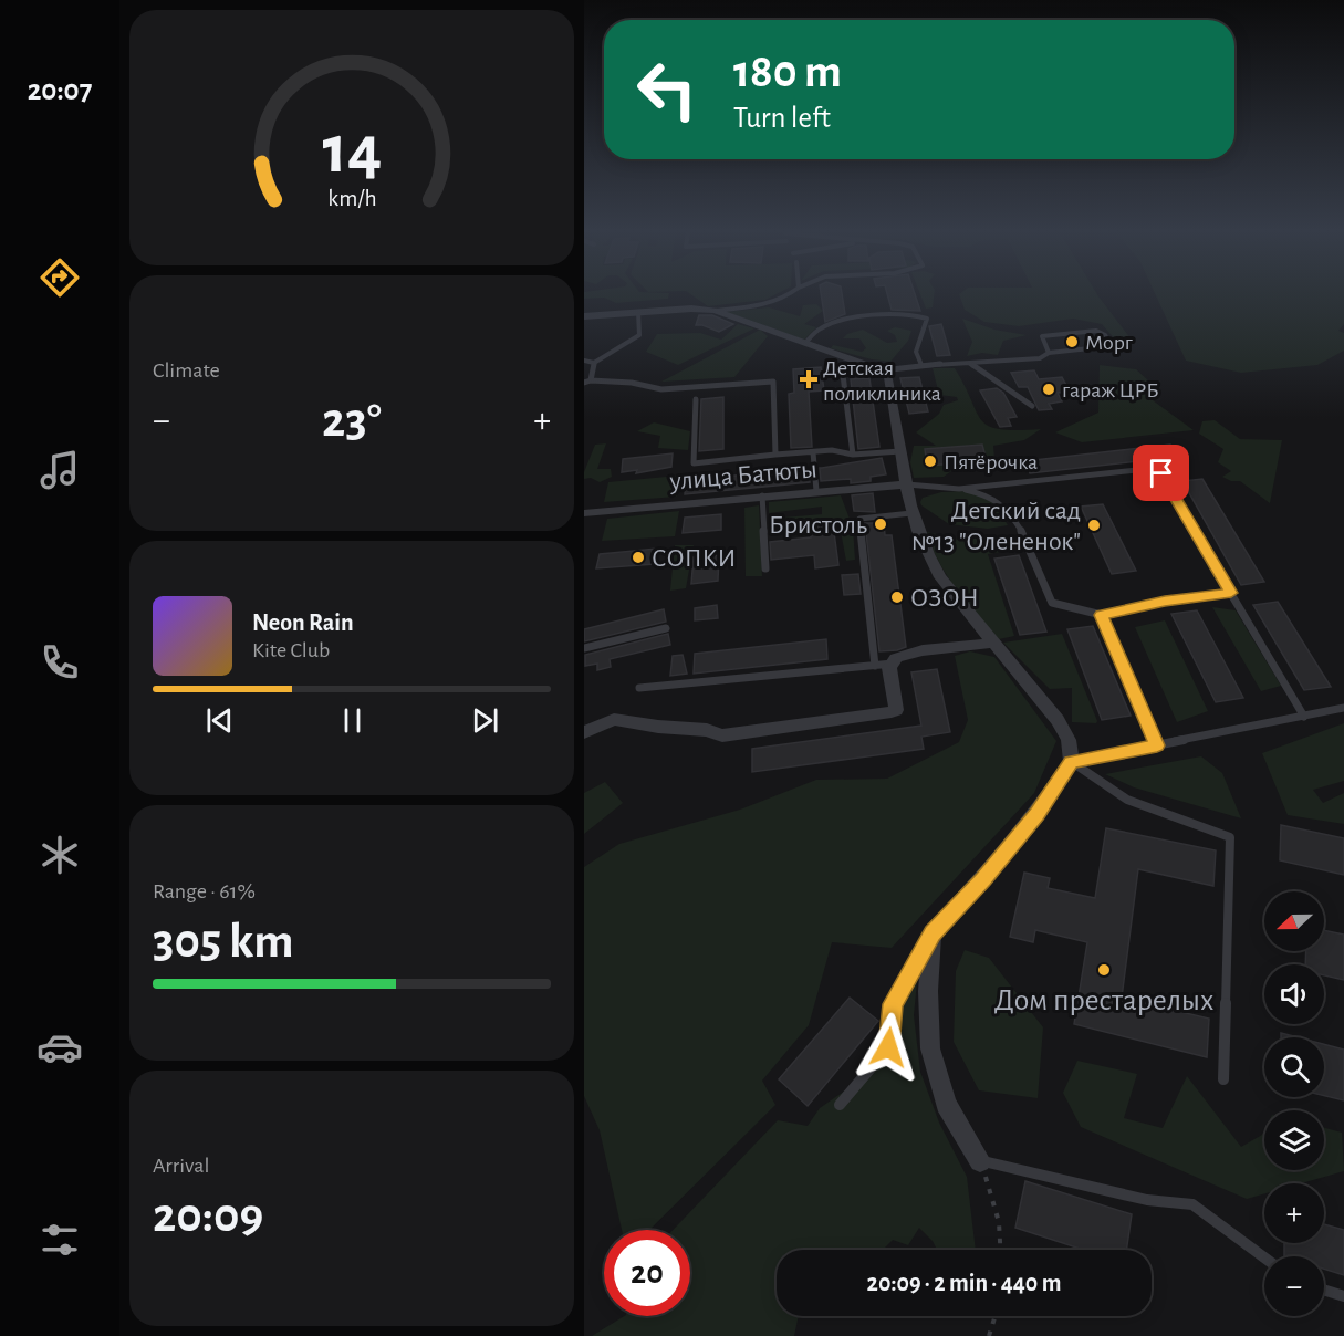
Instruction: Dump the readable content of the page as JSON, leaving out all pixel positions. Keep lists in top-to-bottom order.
{
  "streets": {
    "street": ["улица Батюты"]
  },
  "places": {
    "other": [
      "Морг",
      "гараж ЦРБ",
      "Пятёрочка",
      "Бристоль",
      "Детский сад №13 \"Олененок\"",
      "СОПКИ",
      "ОЗОН",
      "Дом престарелых"
    ],
    "health": ["Детская поликлиника"]
  },
  "north": "left",
  "page": {
    "tabs": "20:07",
    "turn": ["180 m", "Turn left"],
    "tile": [
      "Climate",
      ["Range · 61%", "305 km"],
      ["Arrival", "20:09"]
    ],
    "heat": ["−", "23°", "+"],
    "song": ["Neon Rain", "Kite Club"],
    "map_buttons": ["+", "−"],
    "limit": "20",
    "trip": "20:09 · 2 min · 440 m",
    "gauge": ["14", "km/h"]
  }
}
